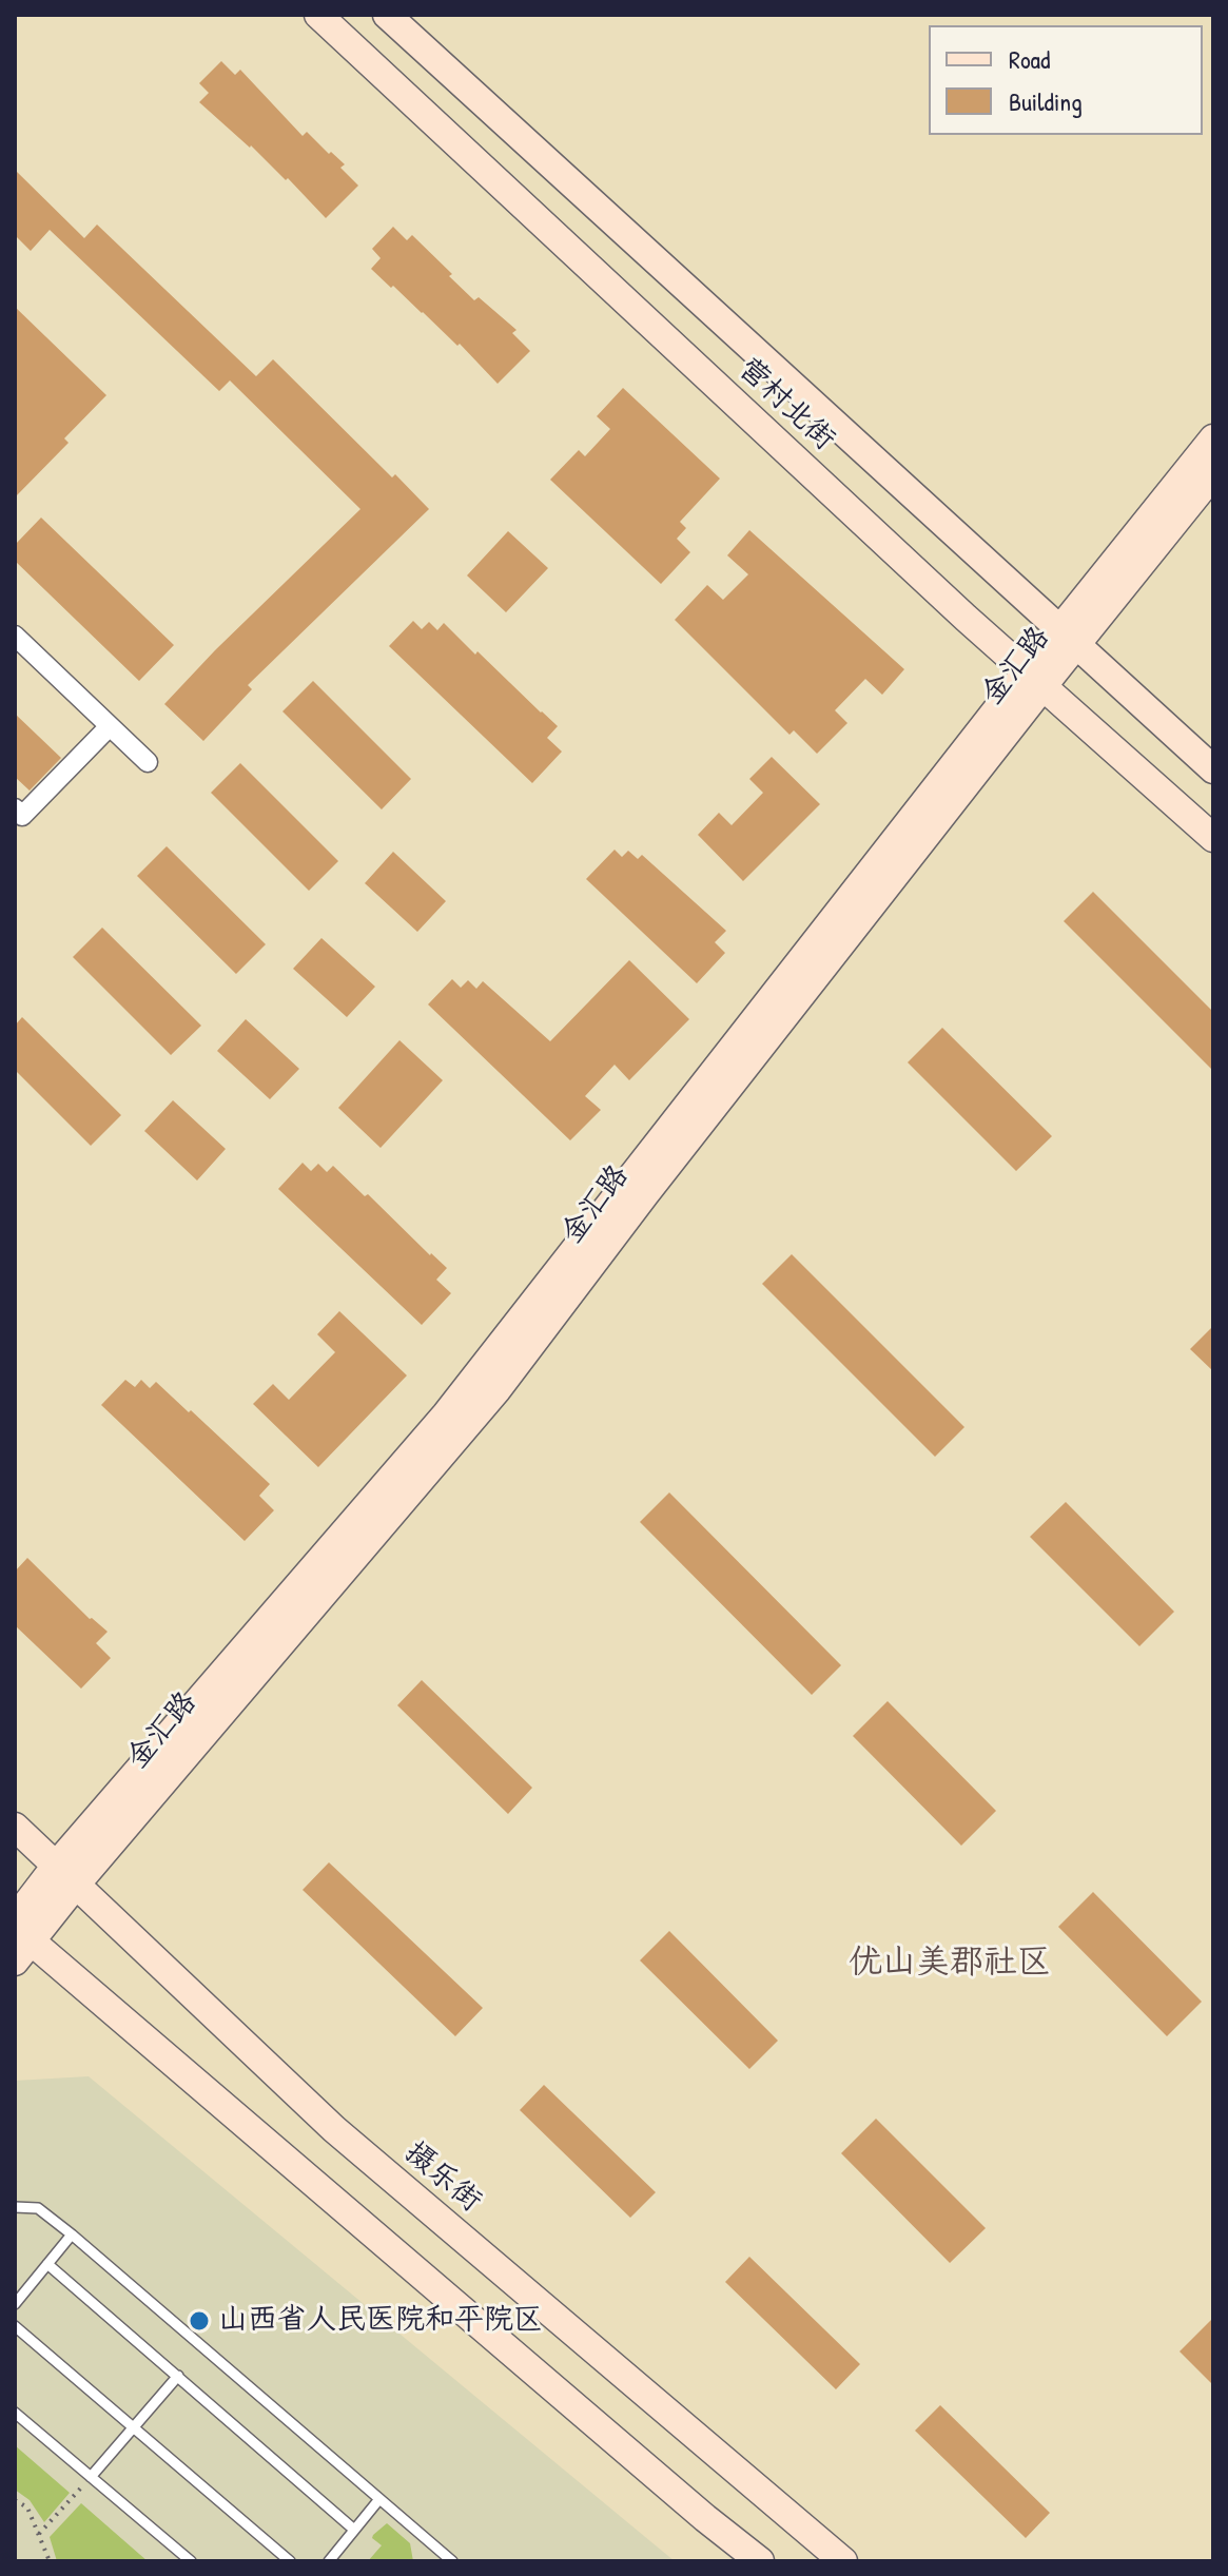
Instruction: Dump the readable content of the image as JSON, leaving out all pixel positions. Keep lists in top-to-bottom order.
{
  "streets": {
    "street": ["营村北街", "金汇路", "摄乐街"]
  },
  "crossings": [
    ["营村北街", "金汇路"],
    ["金汇路", "摄乐街"]
  ],
  "districts": ["优山美郡社区"],
  "places": ["山西省人民医院和平院区"],
  "legend": ["Road", "Building"]
}
